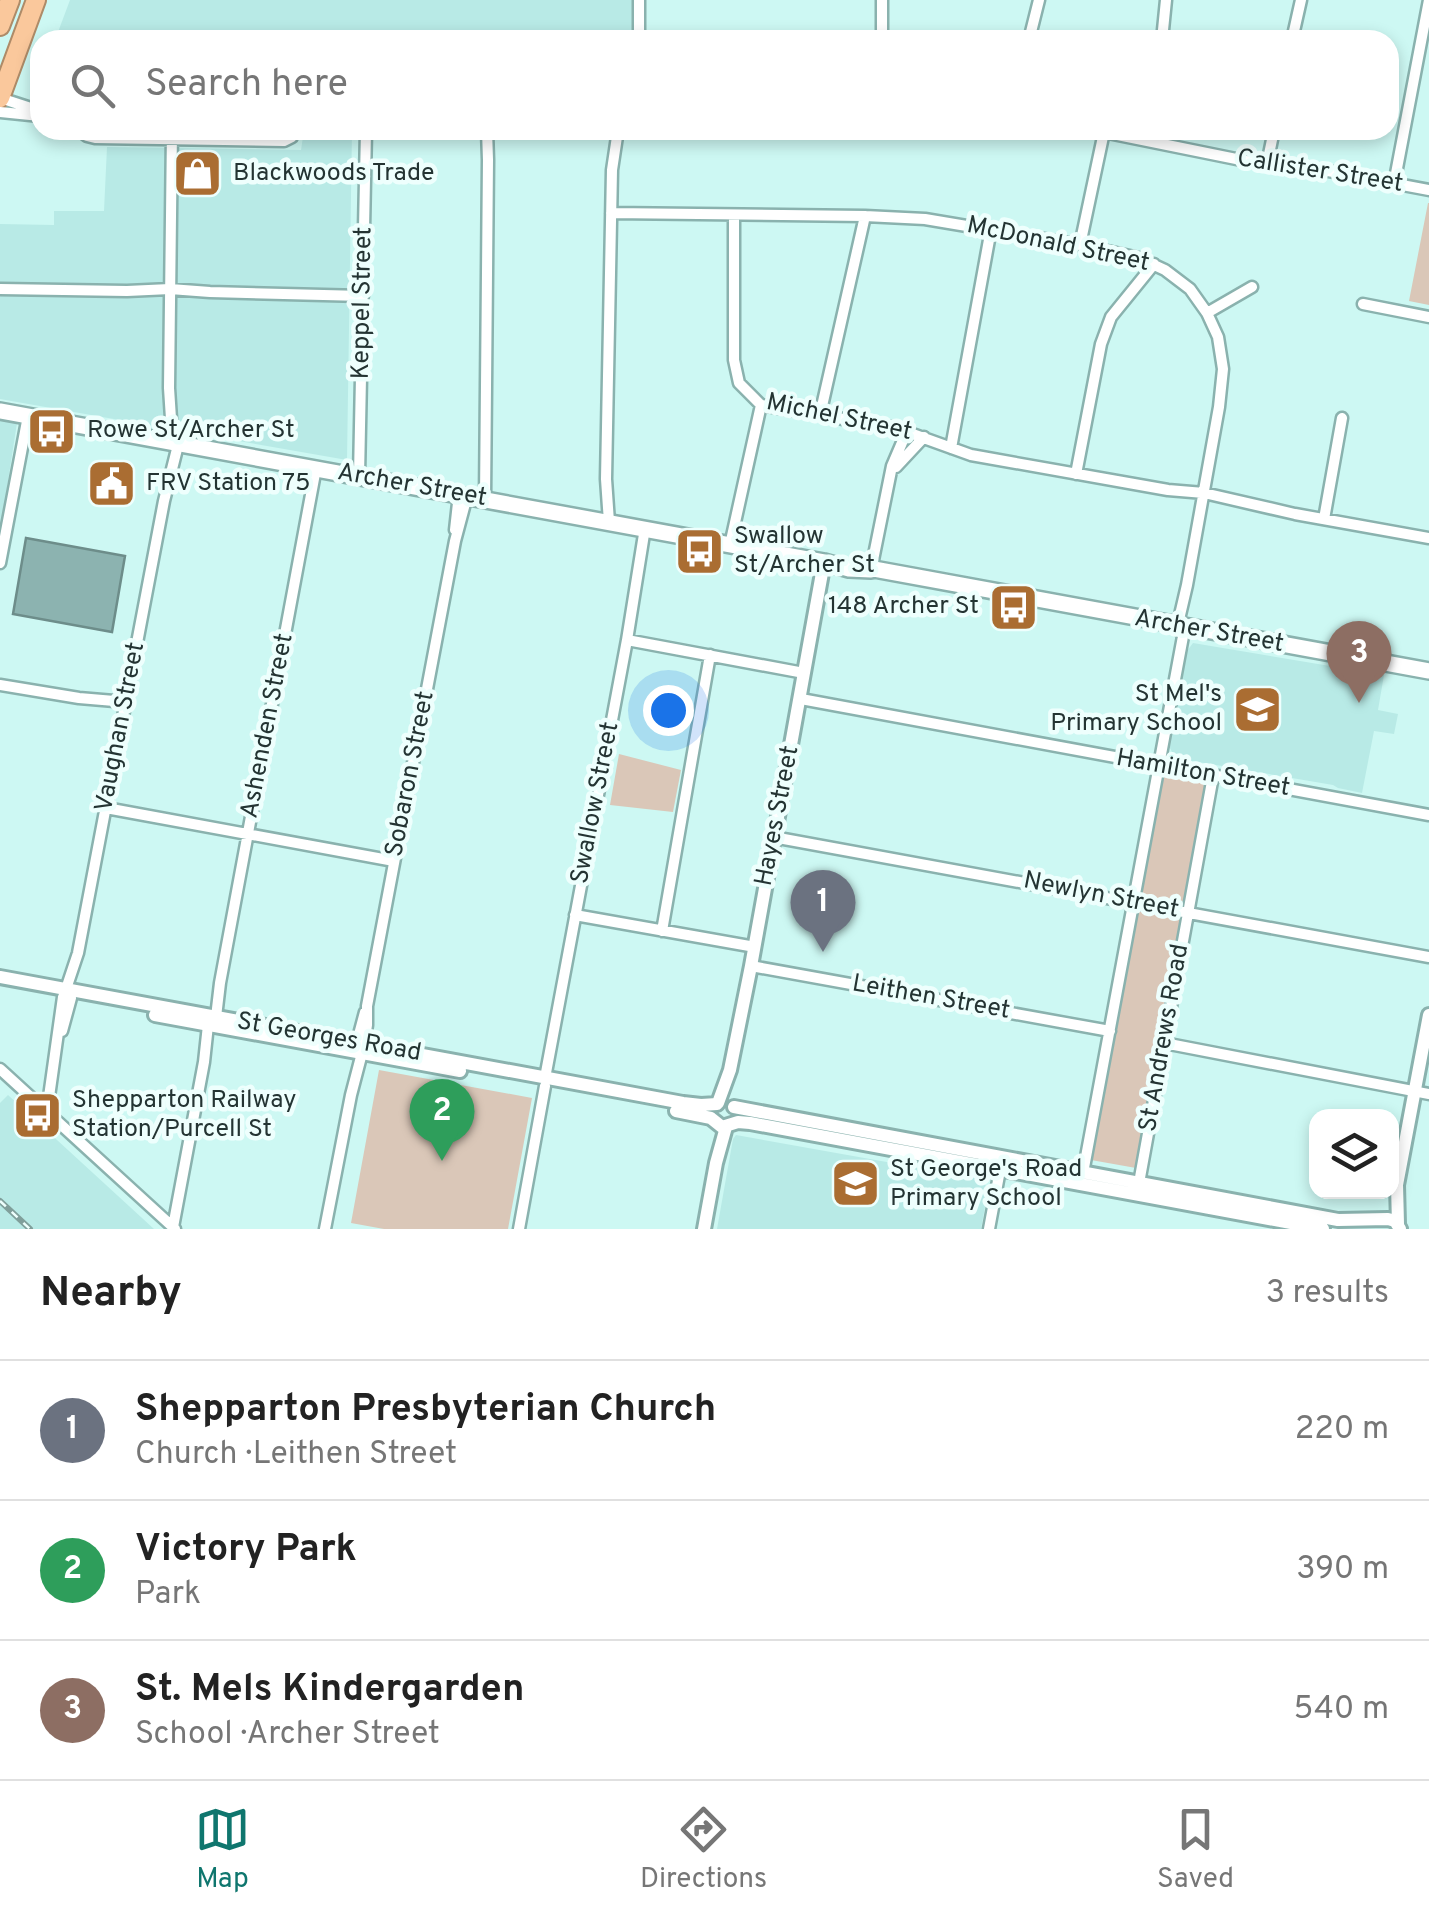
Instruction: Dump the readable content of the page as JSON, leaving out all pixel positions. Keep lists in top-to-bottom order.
{
  "streets": {
    "main road": ["Archer Street"],
    "street": [
      "Callister Street",
      "McDonald Street",
      "Keppel Street",
      "Michel Street",
      "Ashenden Street",
      "Vaughan Street",
      "Sobaron Street",
      "Hamilton Street",
      "Swallow Street",
      "Hayes Street",
      "Newlyn Street",
      "Leithen Street",
      "St Georges Road",
      "St Andrews Road"
    ]
  },
  "crossings": [
    ["McDonald Street", "Michel Street"],
    ["McDonald Street", "Archer Street"],
    ["Keppel Street", "Archer Street"],
    ["Archer Street", "Ashenden Street"],
    ["Archer Street", "Vaughan Street"],
    ["Archer Street", "Sobaron Street"],
    ["Archer Street", "Swallow Street"],
    ["Archer Street", "Hayes Street"],
    ["Ashenden Street", "St Georges Road"],
    ["Vaughan Street", "St Georges Road"],
    ["Sobaron Street", "St Georges Road"],
    ["Hamilton Street", "Hayes Street"],
    ["Hamilton Street", "St Andrews Road"],
    ["Swallow Street", "St Georges Road"],
    ["Hayes Street", "Newlyn Street"],
    ["Hayes Street", "Leithen Street"],
    ["Hayes Street", "St Georges Road"],
    ["Newlyn Street", "St Andrews Road"],
    ["St Georges Road", "St Andrews Road"]
  ],
  "places": {
    "shop": ["Blackwoods Trade"],
    "bus stop": [
      "Rowe St/Archer St",
      "Swallow St/Archer St",
      "148 Archer St",
      "Shepparton Railway Station/Purcell St"
    ],
    "public building": ["FRV Station 75"],
    "school or university": ["St Mel's Primary School", "St George's Road Primary School"]
  },
  "page": {
    "search": "Search here",
    "pins": ["3", "1", "2"],
    "heading": ["Nearby", "3 results"],
    "list": [
      {
        "mark": "1",
        "name": "Shepparton Presbyterian Church",
        "note": "Church · Leithen Street",
        "value": "220 m"
      },
      {
        "mark": "2",
        "name": "Victory Park",
        "note": "Park",
        "value": "390 m"
      },
      {
        "mark": "3",
        "name": "St. Mels Kindergarden",
        "note": "School · Archer Street",
        "value": "540 m"
      }
    ],
    "nav": ["Map", "Directions", "Saved"]
  }
}
